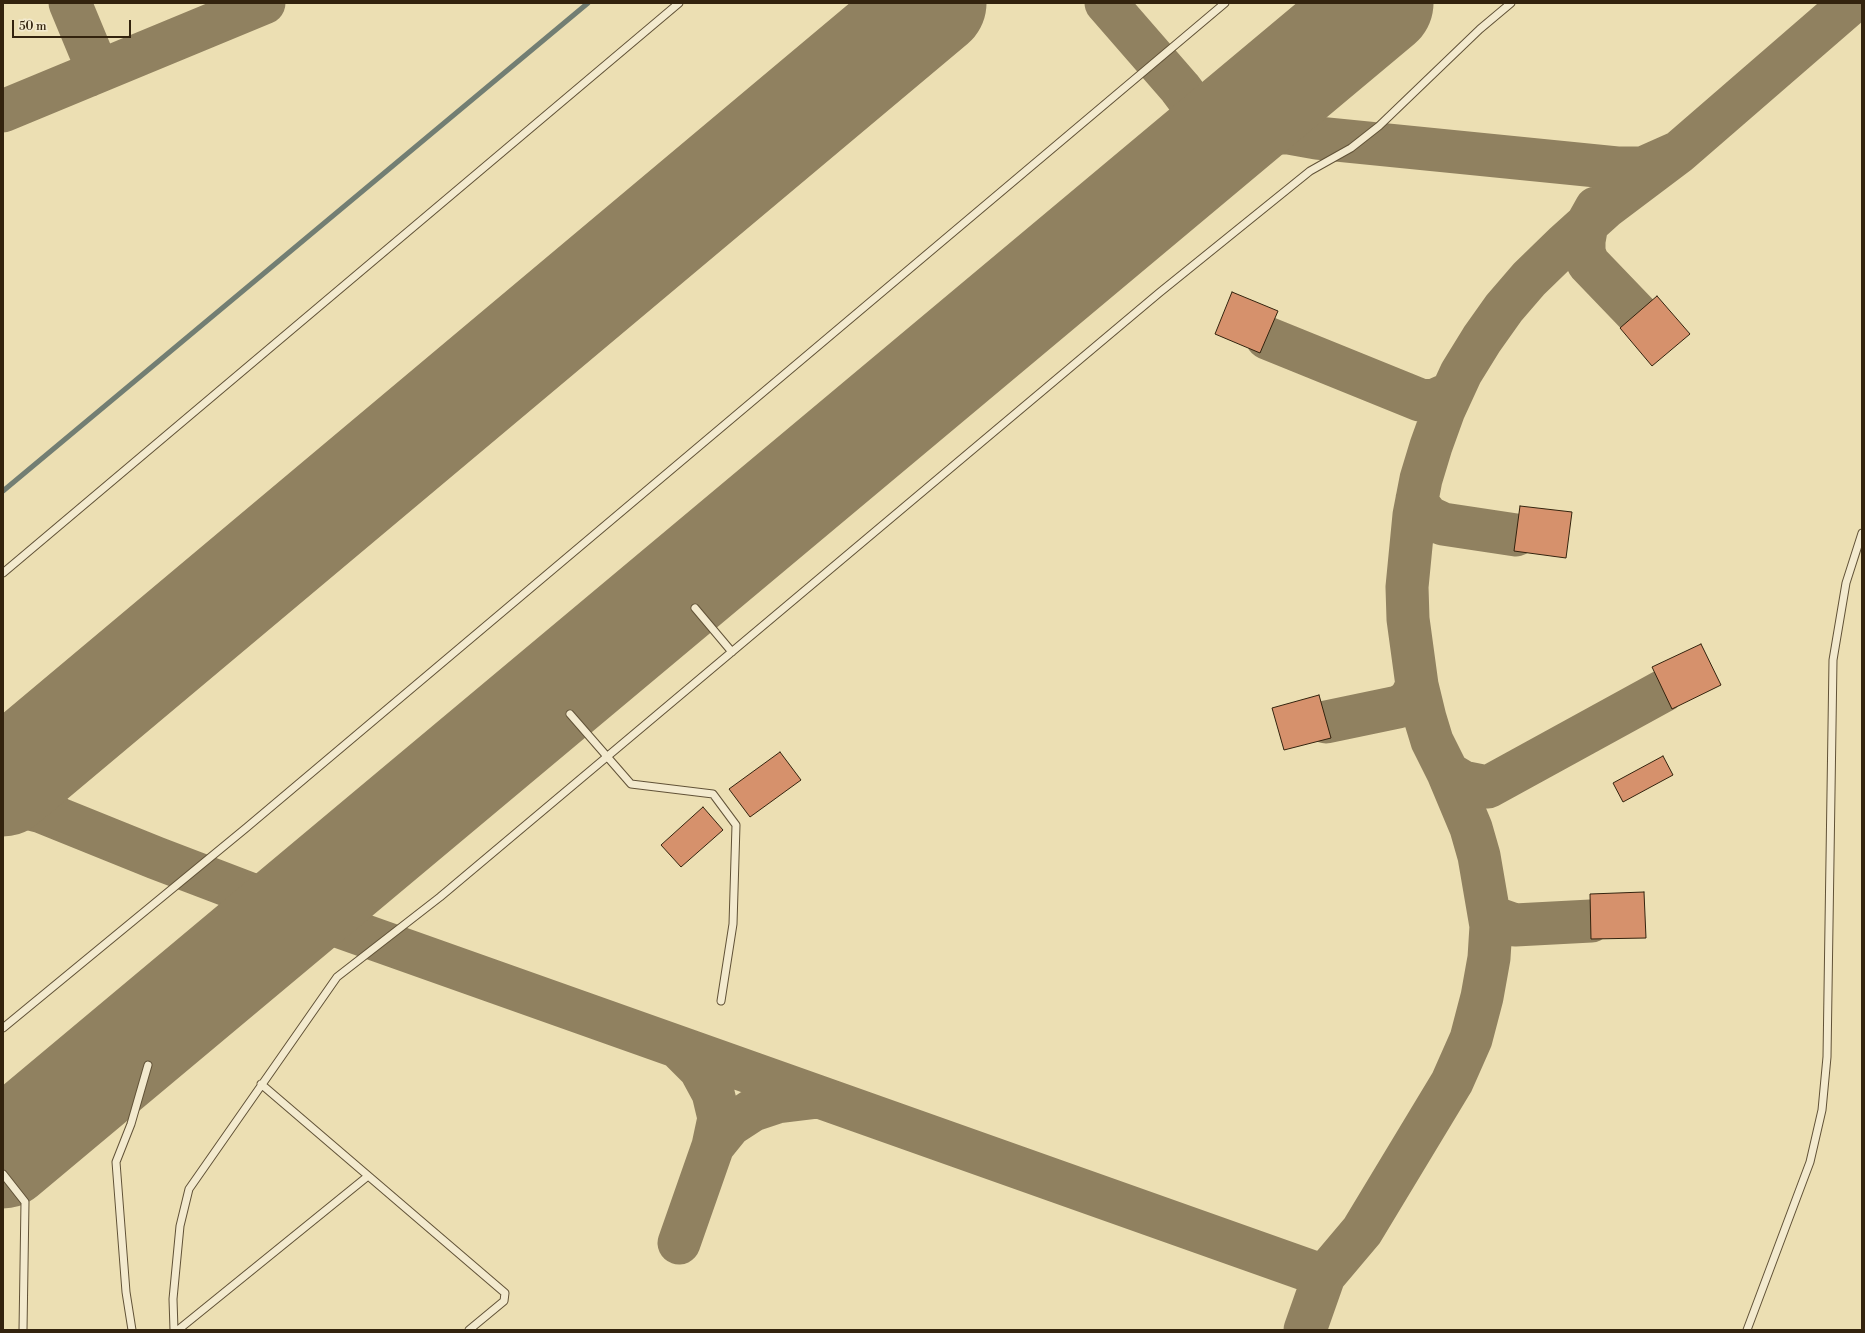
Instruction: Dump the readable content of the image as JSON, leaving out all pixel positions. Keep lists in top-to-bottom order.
{
  "scale_bar": "50 m"
}
